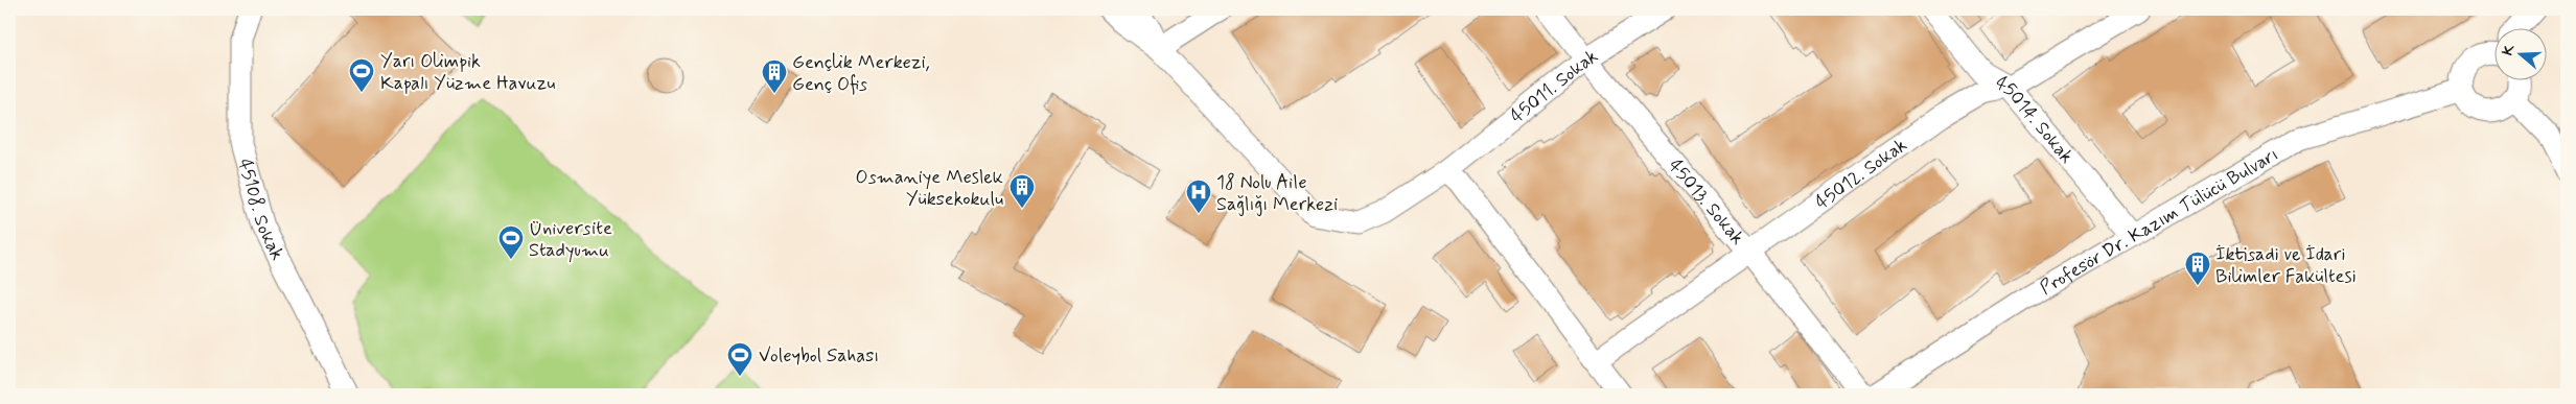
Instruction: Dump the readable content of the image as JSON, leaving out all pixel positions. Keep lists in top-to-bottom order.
{
  "streets": {
    "street": [
      "45011. Sokak",
      "45014. Sokak",
      "45012. Sokak",
      "45013. Sokak",
      "45108. Sokak",
      "Profesör Dr. Kazım Tülücü Bulvarı"
    ]
  },
  "crossings": [
    ["45011. Sokak", "45013. Sokak"],
    ["45014. Sokak", "45012. Sokak"],
    ["45014. Sokak", "Profesör Dr. Kazım Tülücü Bulvarı"],
    ["45012. Sokak", "45013. Sokak"]
  ],
  "places": {
    "sports": ["Yarı Olimpik Kapalı Yüzme Havuzu", "Üniversite Stadyumu", "Voleybol Sahası"],
    "building": ["Gençlik Merkezi, Genç Ofis", "Osmaniye Meslek Yüksekokulu", "İktisadi ve İdari Bilimler Fakültesi"],
    "hospital": ["18 Nolu Aile Sağlığı Merkezi"]
  },
  "north": "left"
}
